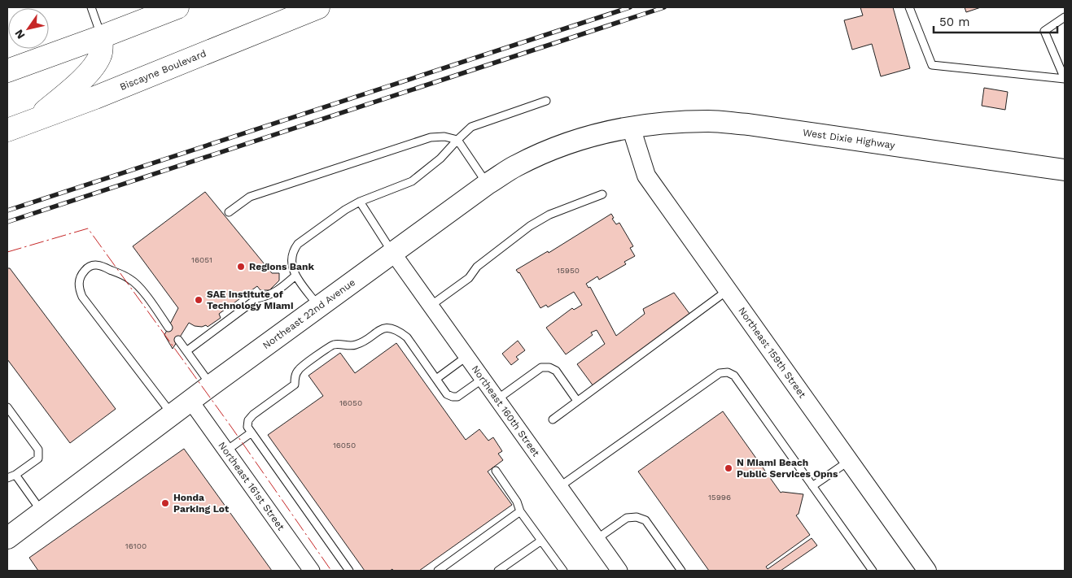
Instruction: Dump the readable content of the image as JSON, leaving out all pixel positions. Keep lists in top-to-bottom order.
{
  "streets": {
    "main road": ["Biscayne Boulevard", "West Dixie Highway", "Northeast 22nd Avenue"],
    "street": ["Northeast 159th Street", "Northeast 160th Street", "Northeast 161st Street"]
  },
  "crossings": [
    ["West Dixie Highway", "Northeast 22nd Avenue"],
    ["West Dixie Highway", "Northeast 159th Street"],
    ["Northeast 22nd Avenue", "Northeast 159th Street"],
    ["Northeast 22nd Avenue", "Northeast 160th Street"],
    ["Northeast 22nd Avenue", "Northeast 161st Street"]
  ],
  "places": [
    "Regions Bank",
    "SAE Institute of Technology Miami",
    "N Miami Beach Public Services Opns",
    "Honda Parking Lot"
  ],
  "house_numbers": [
    "16051",
    "15950",
    "16050",
    "16050",
    "15996",
    "16100"
  ],
  "scale_bar": "50 m",
  "north": "bottom left"
}
